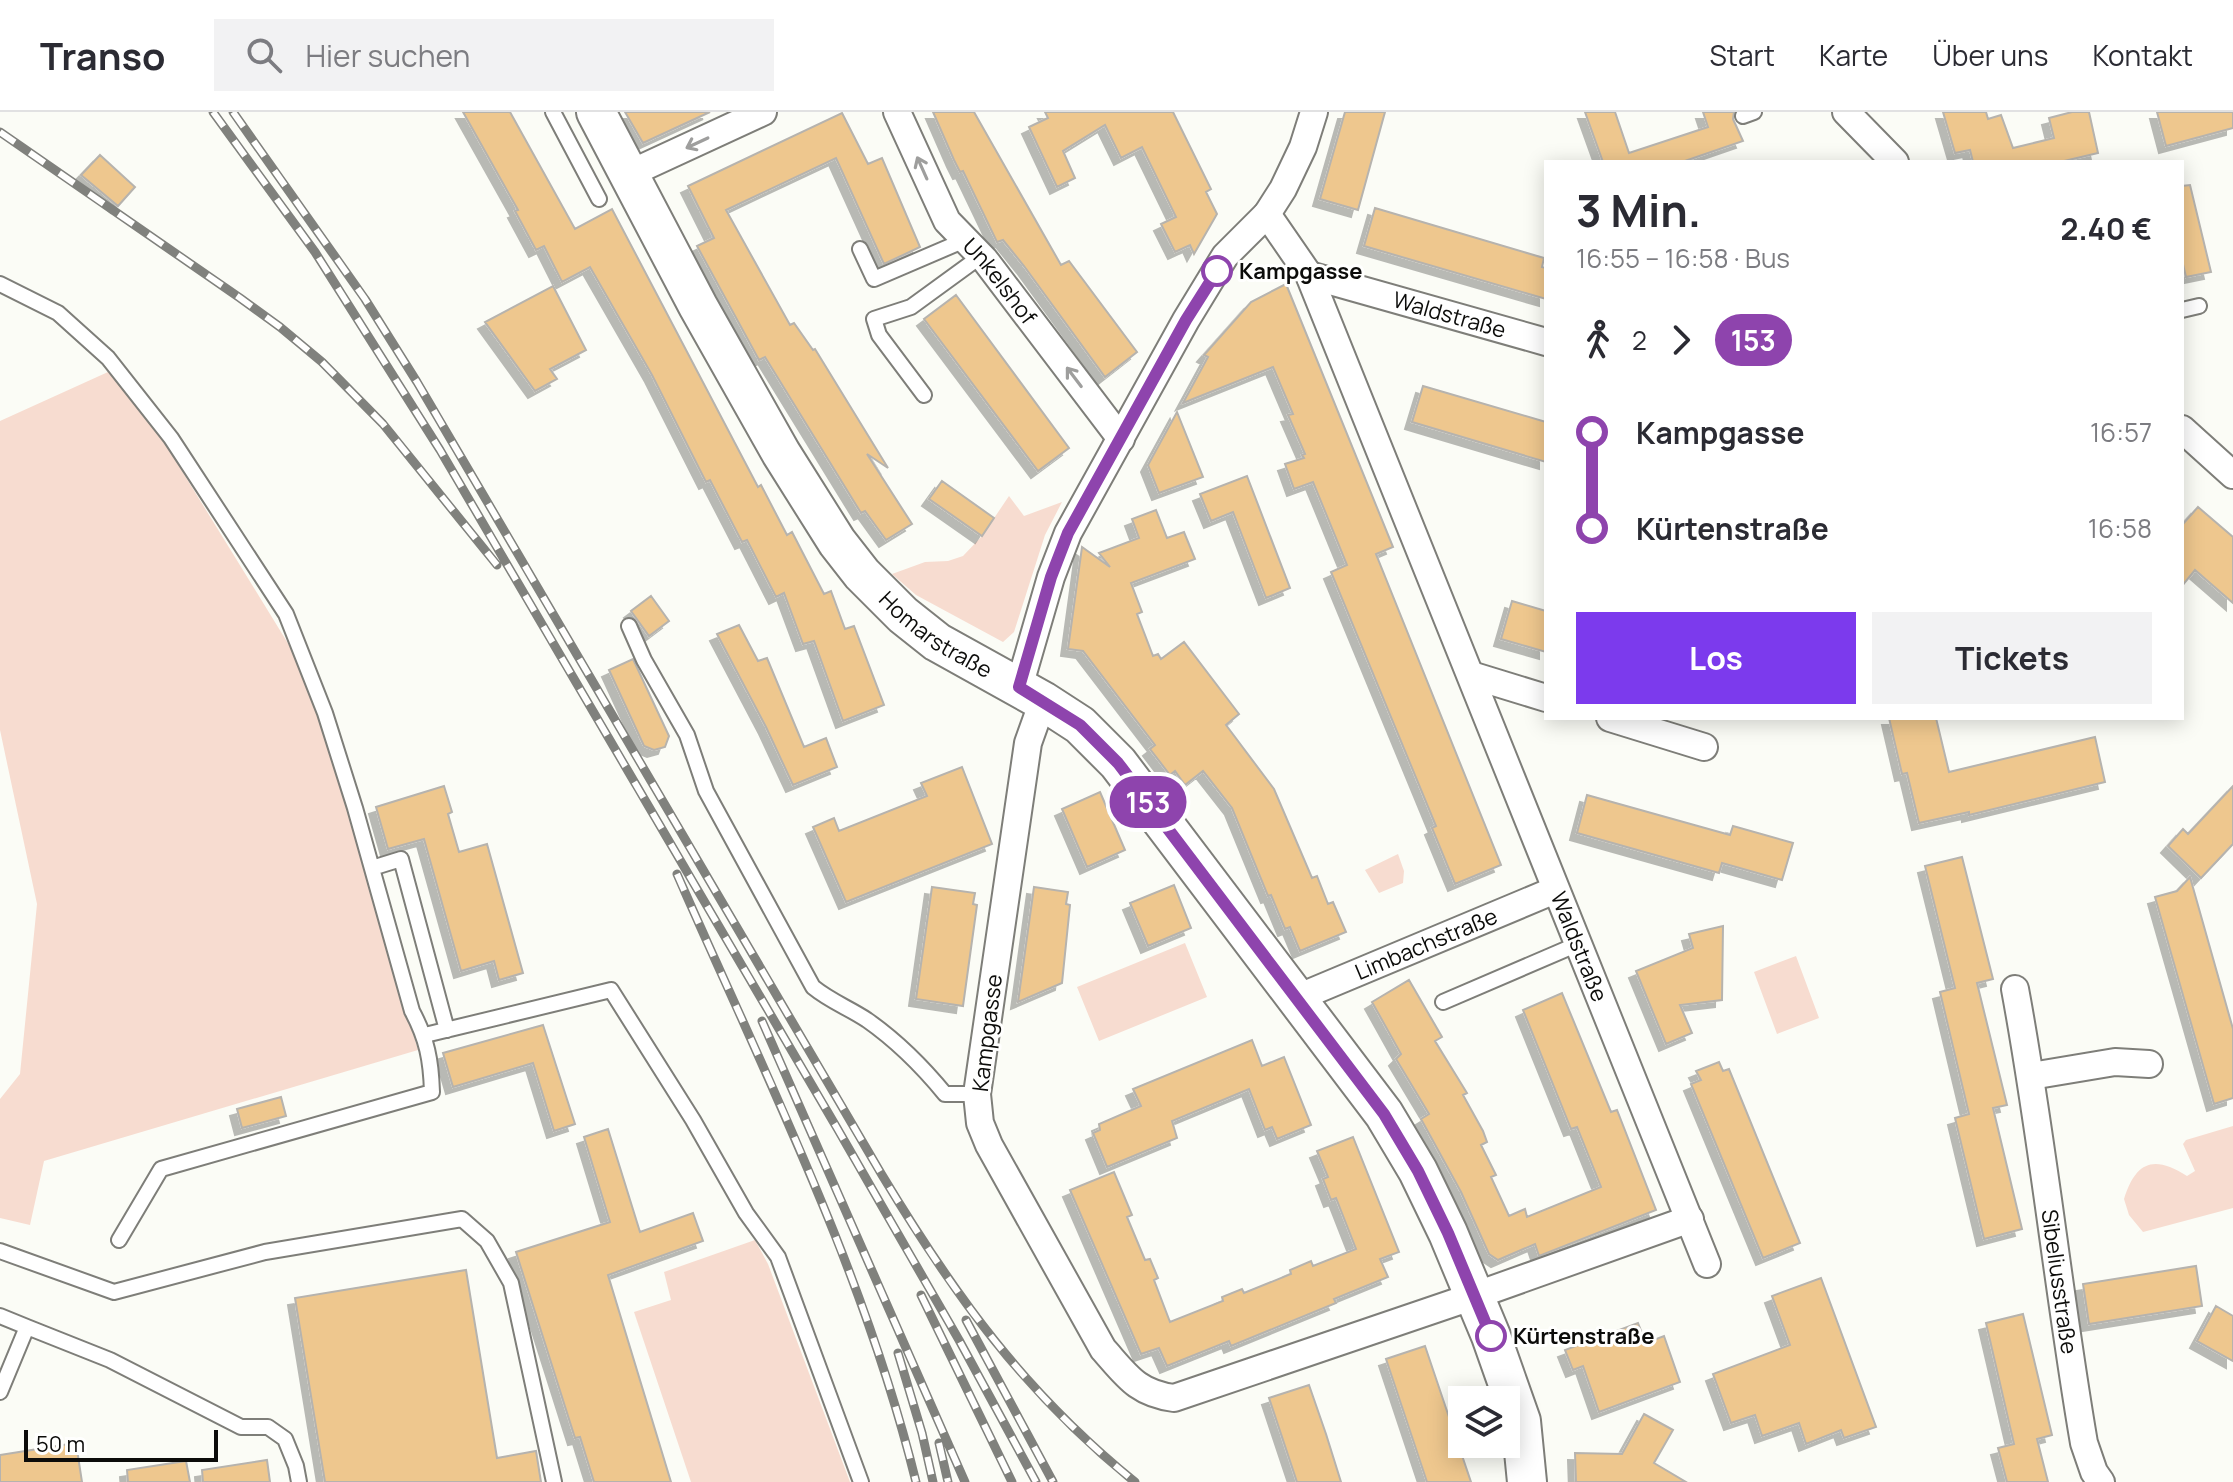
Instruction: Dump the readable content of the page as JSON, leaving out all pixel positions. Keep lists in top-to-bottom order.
{
  "streets": {
    "street": [
      "Unkelshof",
      "Waldstraße",
      "Homarstraße",
      "Limbachstraße",
      "Kampgasse",
      "Sibeliusstraße"
    ]
  },
  "crossings": [
    ["Unkelshof", "Kampgasse"],
    ["Waldstraße", "Limbachstraße"],
    ["Waldstraße", "Kampgasse"],
    ["Homarstraße", "Limbachstraße"],
    ["Homarstraße", "Kampgasse"]
  ],
  "one_way": ["Unkelshof"],
  "places": ["Kampgasse", "Kürtenstraße"],
  "lines": ["bus line 153"],
  "scale_bar": "50 m",
  "page": {
    "header": "Transo",
    "search": "Hier suchen",
    "nav": [
      "Start",
      "Karte",
      "Über uns",
      "Kontakt"
    ],
    "on_map": "153",
    "heading": ["3 Min.", "16:55 – 16:58 · Bus", "2.40 €"],
    "legs": ["2", "153"],
    "list": [
      {
        "name": "Kampgasse",
        "value": "16:57"
      },
      {
        "name": "Kürtenstraße",
        "value": "16:58"
      }
    ],
    "buttons": ["Los", "Tickets"],
    "scale": "50 m"
  }
}
